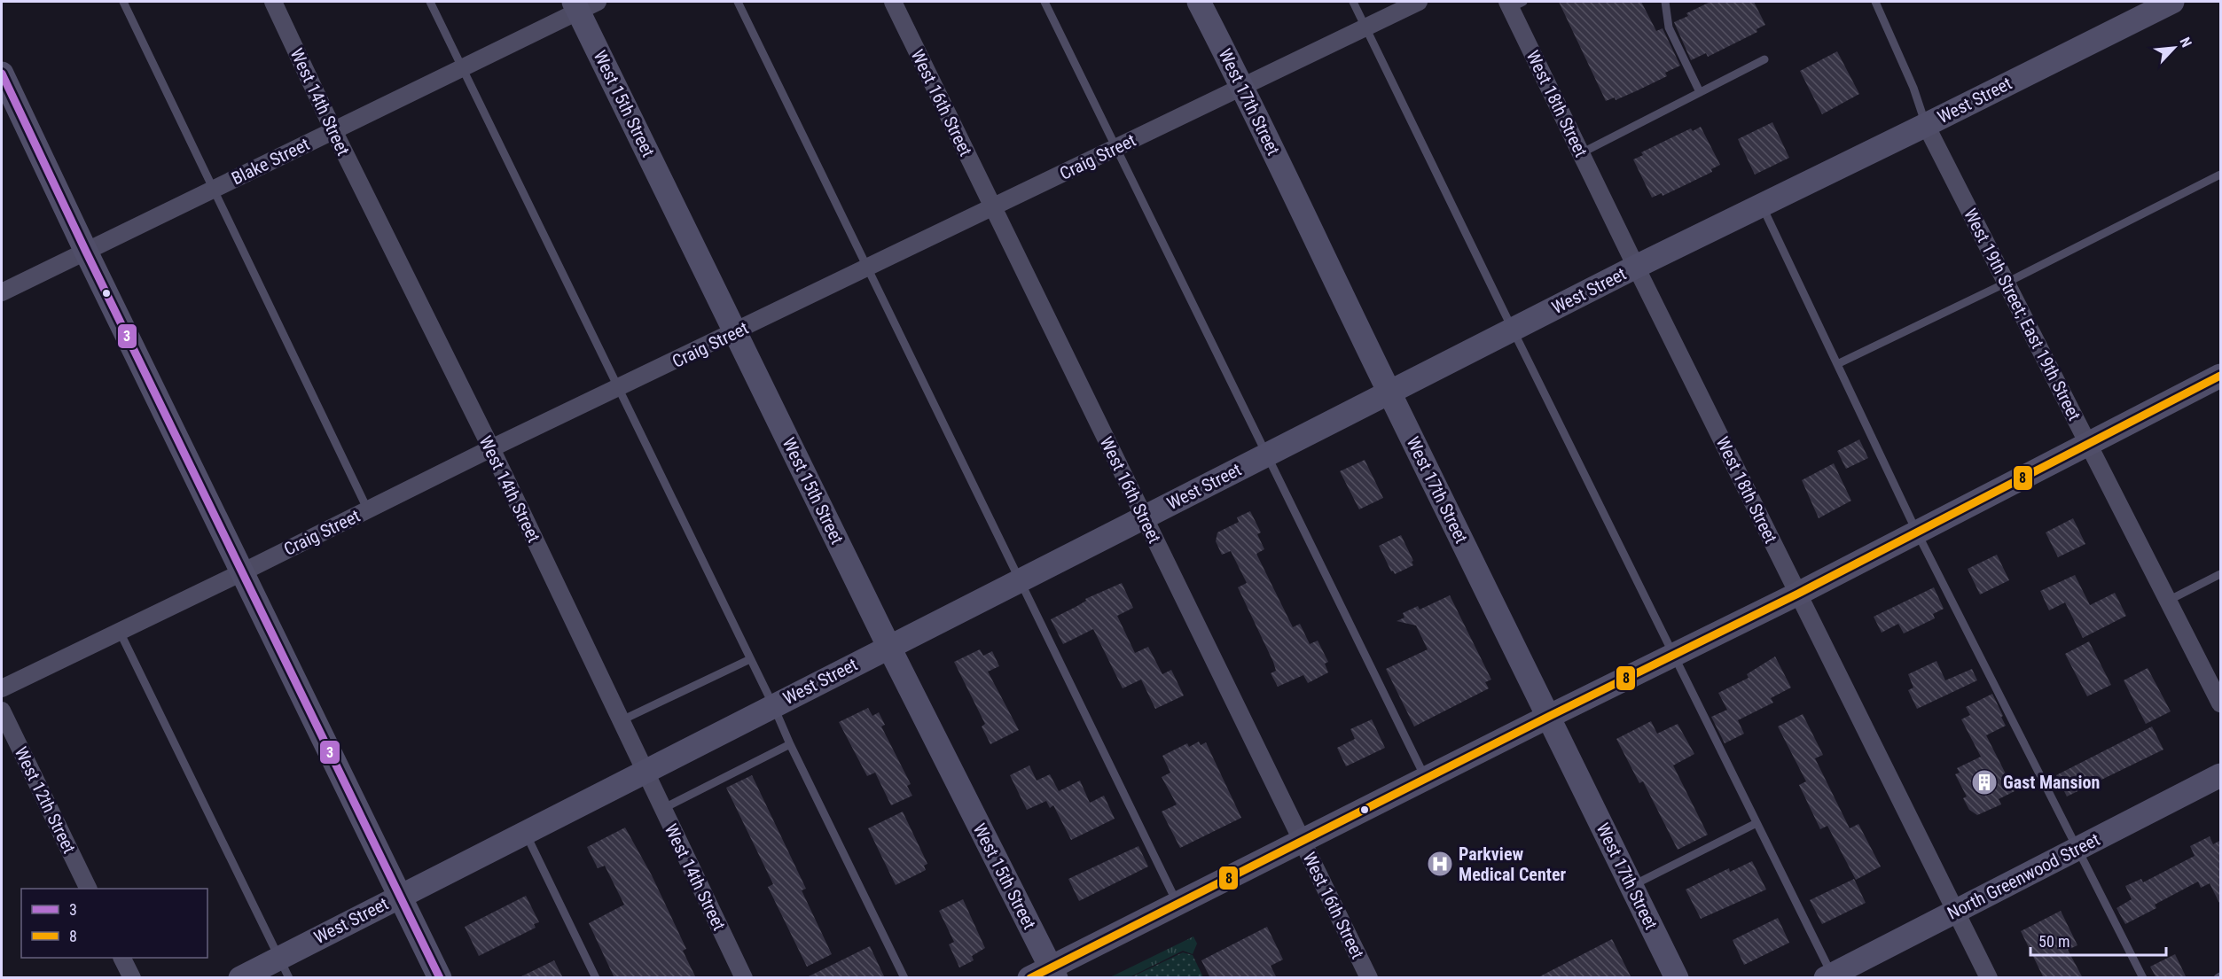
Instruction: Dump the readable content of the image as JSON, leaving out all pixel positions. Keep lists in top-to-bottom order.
{
  "streets": {
    "street": [
      "West Street",
      "West 14th Street",
      "West 17th Street",
      "West 16th Street",
      "West 15th Street",
      "West 18th Street",
      "Craig Street",
      "Blake Street",
      "West 19th Street; East 19th Street",
      "West 12th Street",
      "North Greenwood Street"
    ]
  },
  "crossings": [
    ["West Street", "West 14th Street"],
    ["West Street", "West 17th Street"],
    ["West Street", "West 16th Street"],
    ["West Street", "West 15th Street"],
    ["West Street", "West 18th Street"],
    ["West Street", "West 19th Street; East 19th Street"],
    ["West 14th Street", "Craig Street"],
    ["West 14th Street", "Blake Street"],
    ["West 17th Street", "Craig Street"],
    ["West 16th Street", "Craig Street"],
    ["West 15th Street", "Craig Street"],
    ["West 15th Street", "Blake Street"],
    ["West 18th Street", "North Greenwood Street"]
  ],
  "places": {
    "building": ["Gast Mansion"],
    "hospital": ["Parkview Medical Center"]
  },
  "lines": ["transit line 3", "transit line 8"],
  "legend": ["3", "8"],
  "scale_bar": "50 m",
  "north": "top right"
}
